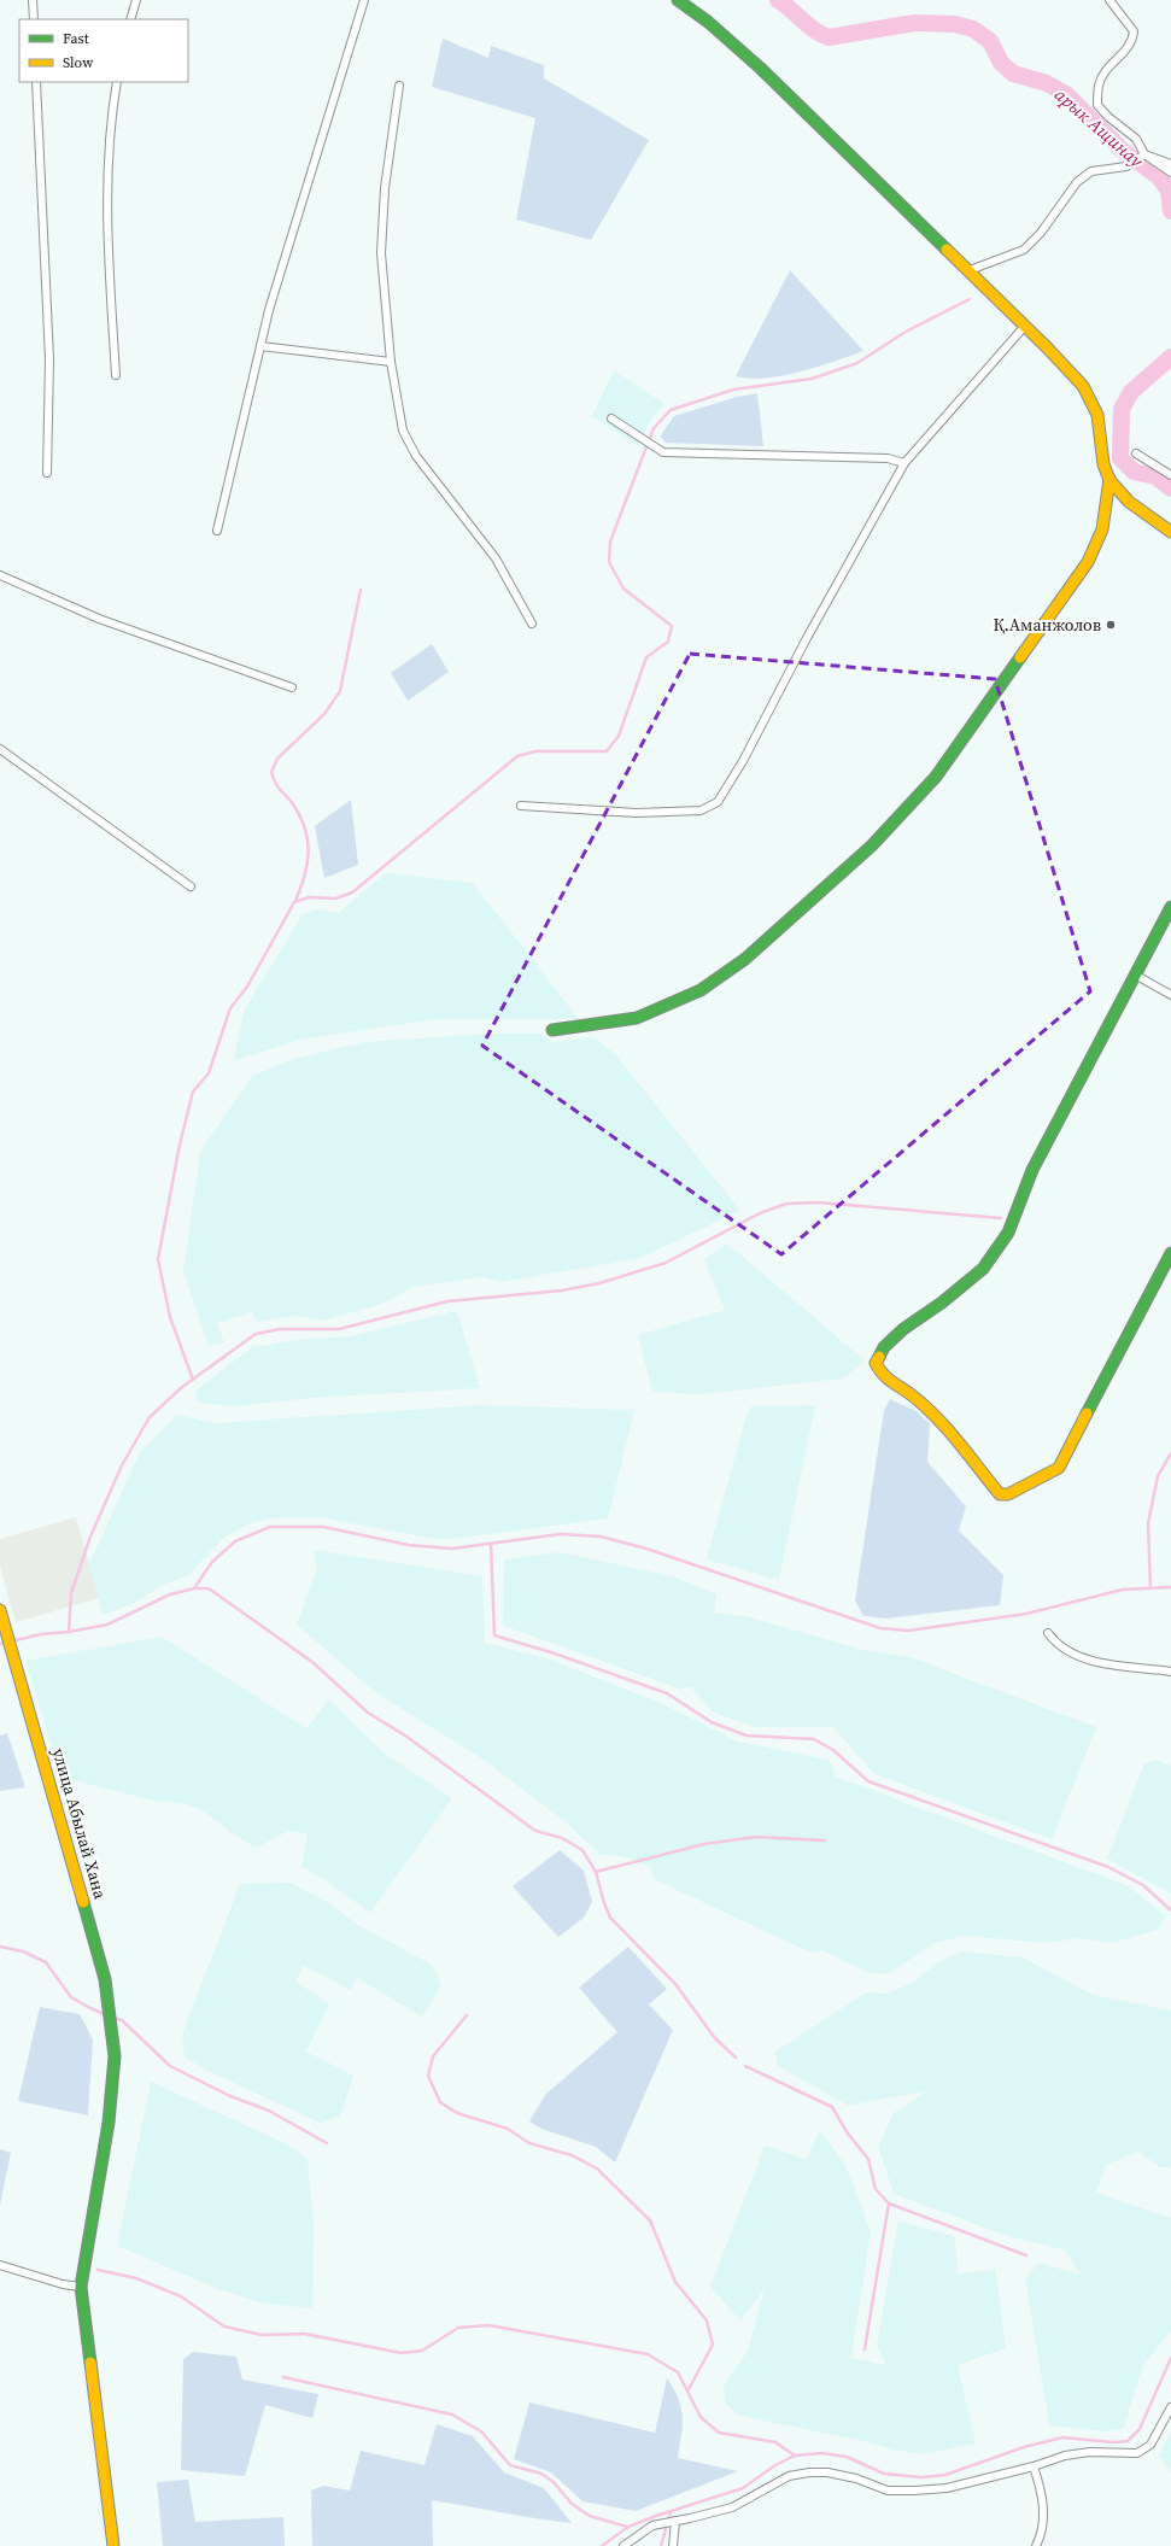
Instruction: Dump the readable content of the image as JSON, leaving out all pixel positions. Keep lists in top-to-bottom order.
{
  "streets": {
    "street": ["улица Абылай Хана"]
  },
  "water": ["арык Ащинау"],
  "places": ["Қ.Аманжолов"],
  "legend": ["Fast", "Slow"]
}
